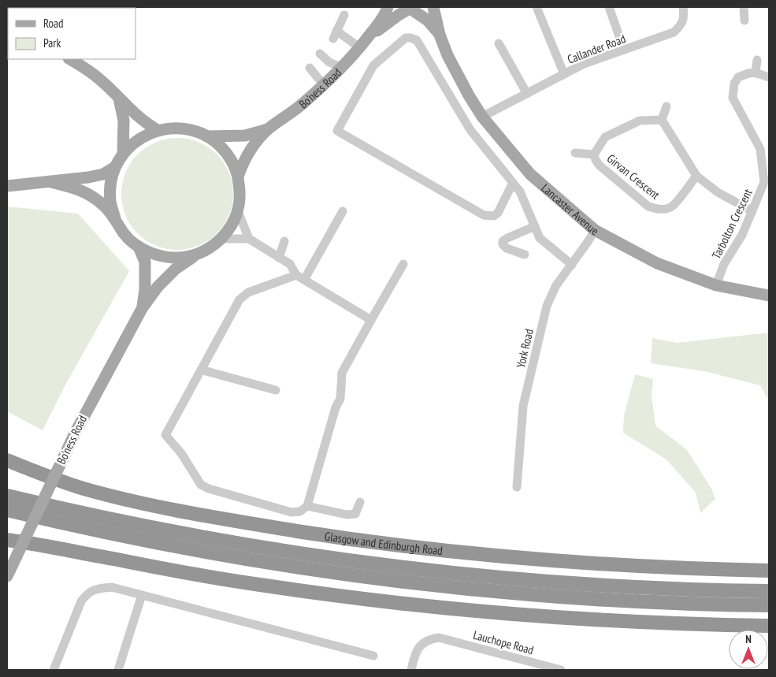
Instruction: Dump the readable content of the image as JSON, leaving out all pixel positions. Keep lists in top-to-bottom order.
{
  "streets": {
    "highway": ["Glasgow and Edinburgh Road"],
    "main road": ["Bo'ness Road", "Lancaster Avenue"],
    "street": [
      "Callander Road",
      "Girvan Crescent",
      "Tarbolton Crescent",
      "York Road",
      "Lauchope Road"
    ]
  },
  "crossings": [
    ["Callander Road", "Lancaster Avenue"],
    ["Bo'ness Road", "Lancaster Avenue"],
    ["Lancaster Avenue", "Tarbolton Crescent"],
    ["Lancaster Avenue", "York Road"]
  ],
  "legend": ["Road", "Park"],
  "north": "top"
}
